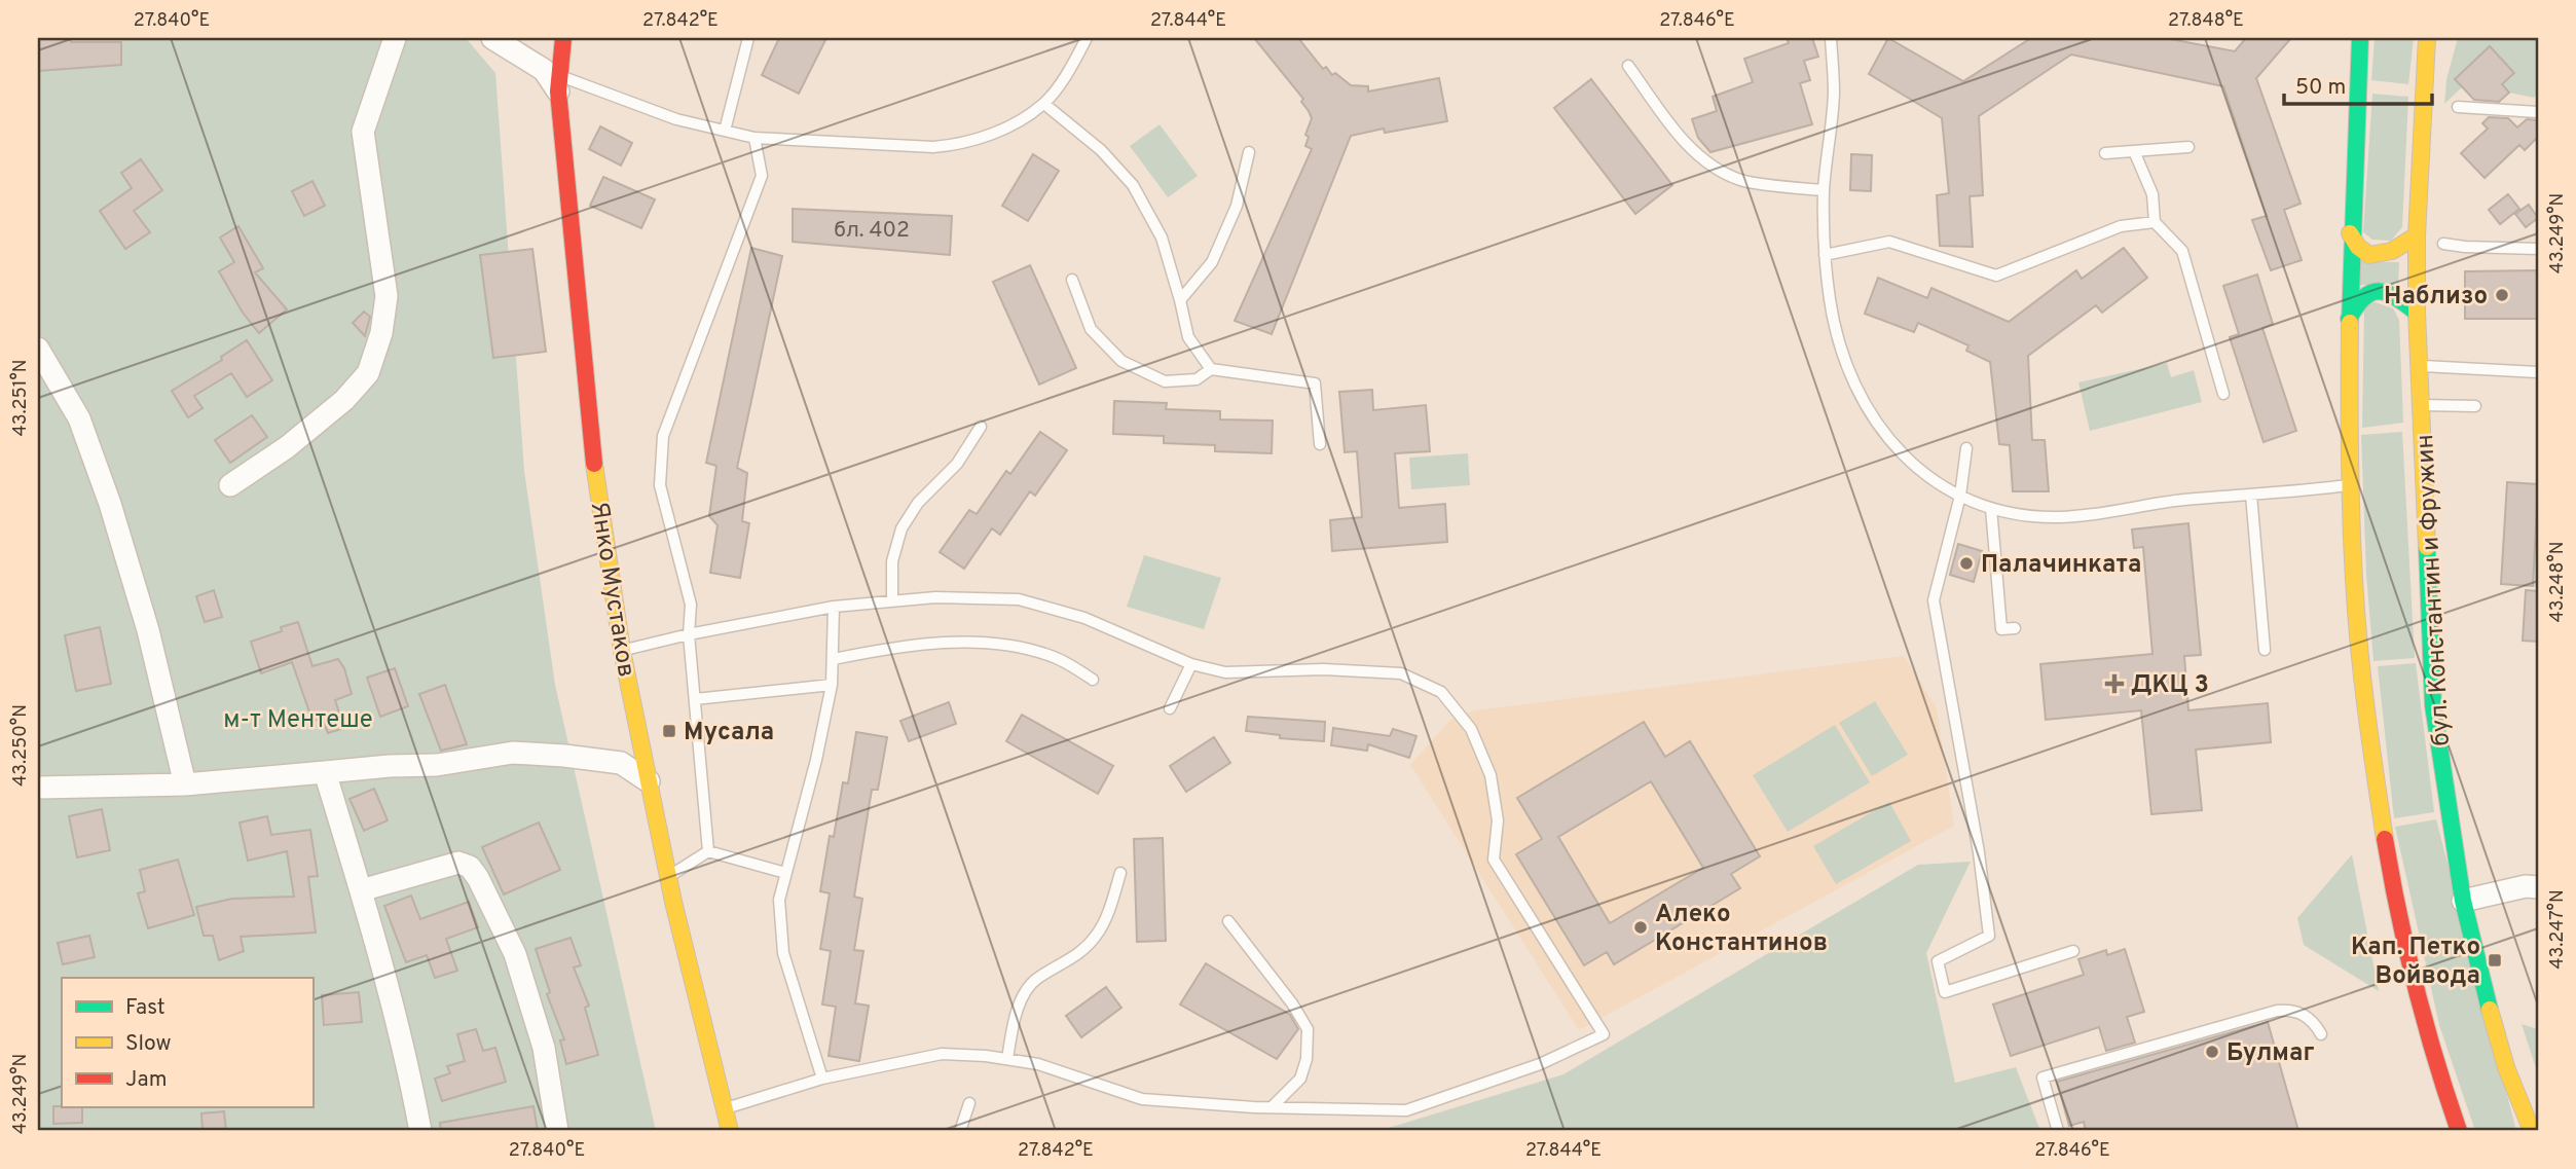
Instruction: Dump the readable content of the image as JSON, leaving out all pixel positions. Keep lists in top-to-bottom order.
{
  "streets": {
    "street": ["Янко Мустаков", "бул. Константин и Фружин"]
  },
  "parks": ["м-т Ментeше"],
  "places": {
    "other": [
      "Наблизо",
      "Палачинката",
      "Алеко Константинов",
      "Булмаг"
    ],
    "health": ["ДКЦ 3"],
    "transit": ["Мусала", "Кап. Петко Войвода"]
  },
  "house_numbers": ["бл. 402"],
  "legend": ["Fast", "Slow", "Jam"],
  "scale_bar": "50 m",
  "coordinates": [
    "27.840°E",
    "27.842°E",
    "27.844°E",
    "27.846°E",
    "27.848°E",
    "43.249°N",
    "43.251°N",
    "43.248°N",
    "43.250°N",
    "43.247°N"
  ]
}
